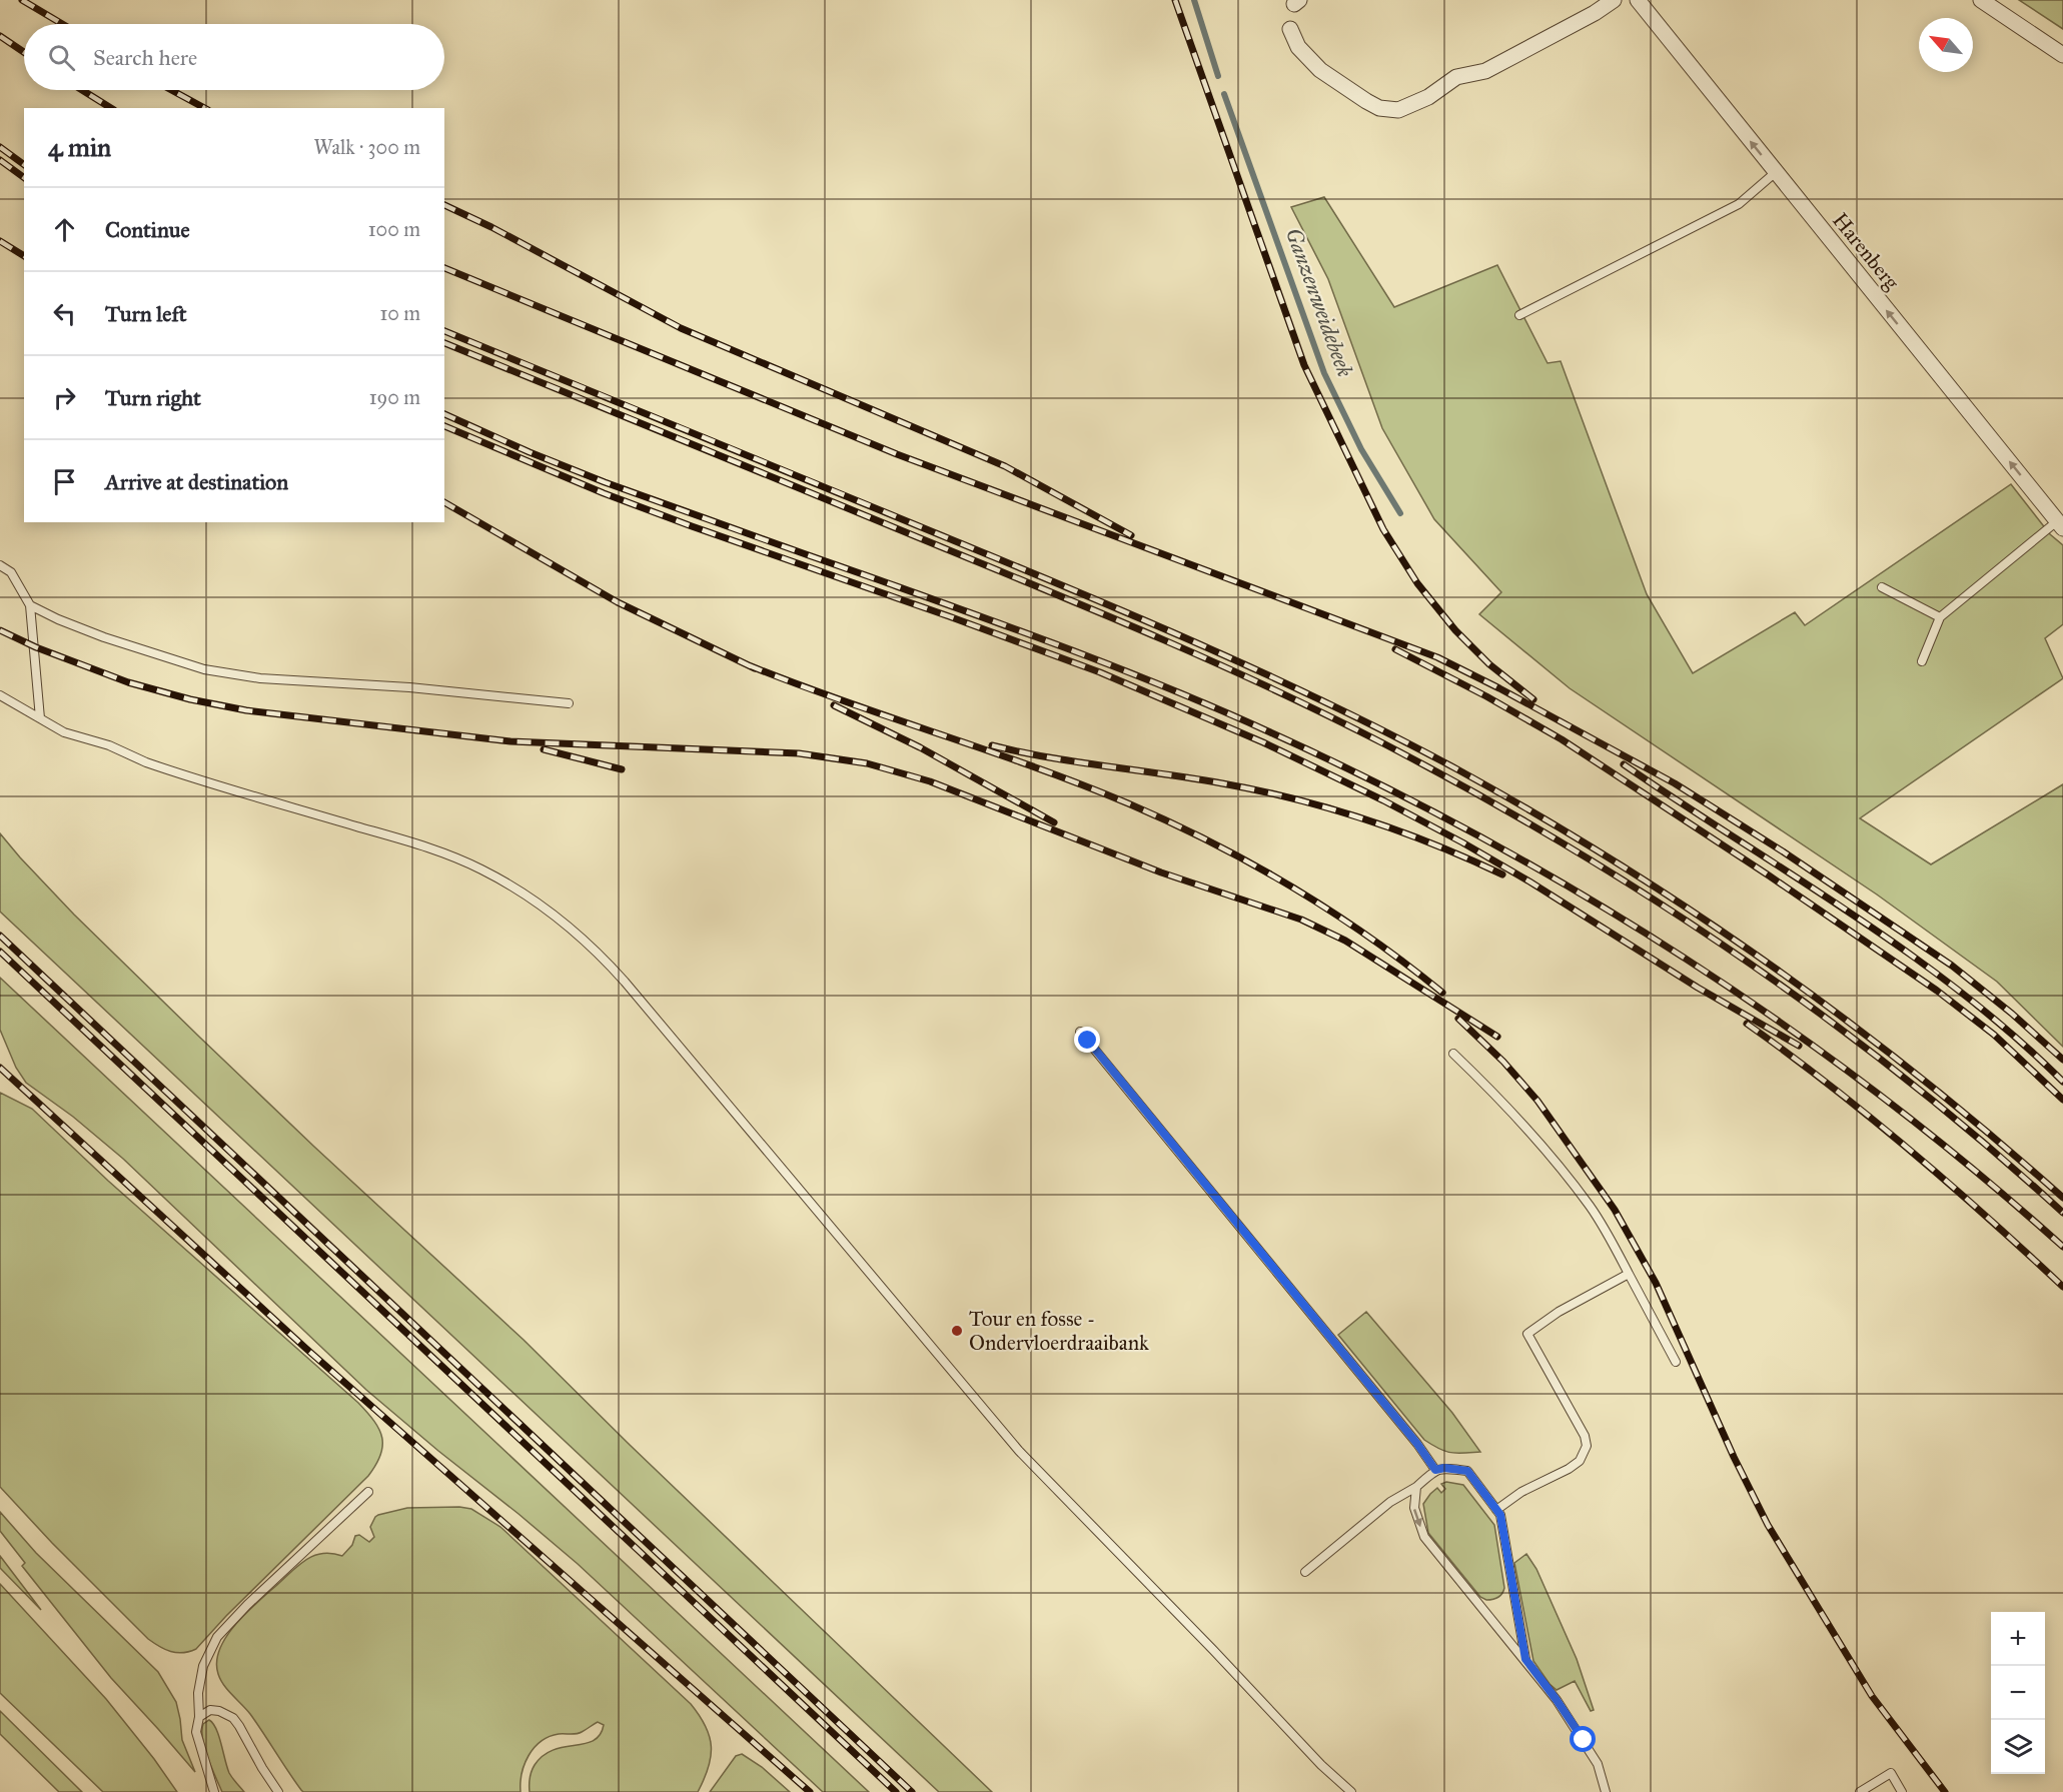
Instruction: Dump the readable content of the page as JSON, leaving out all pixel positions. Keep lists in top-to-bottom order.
{
  "streets": {
    "street": ["Harenberg"]
  },
  "one_way": ["Harenberg"],
  "water": ["Ganzenweidebeek"],
  "places": ["Tour en fosse - Ondervloerdraaibank"],
  "north": "top left",
  "page": {
    "search": "Search here",
    "heading": ["4 min", "Walk · 300 m"],
    "list": [
      ["Continue", "100 m"],
      ["Turn left", "10 m"],
      ["Turn right", "190 m"],
      "Arrive at destination"
    ],
    "map_buttons": ["+", "−"]
  }
}
